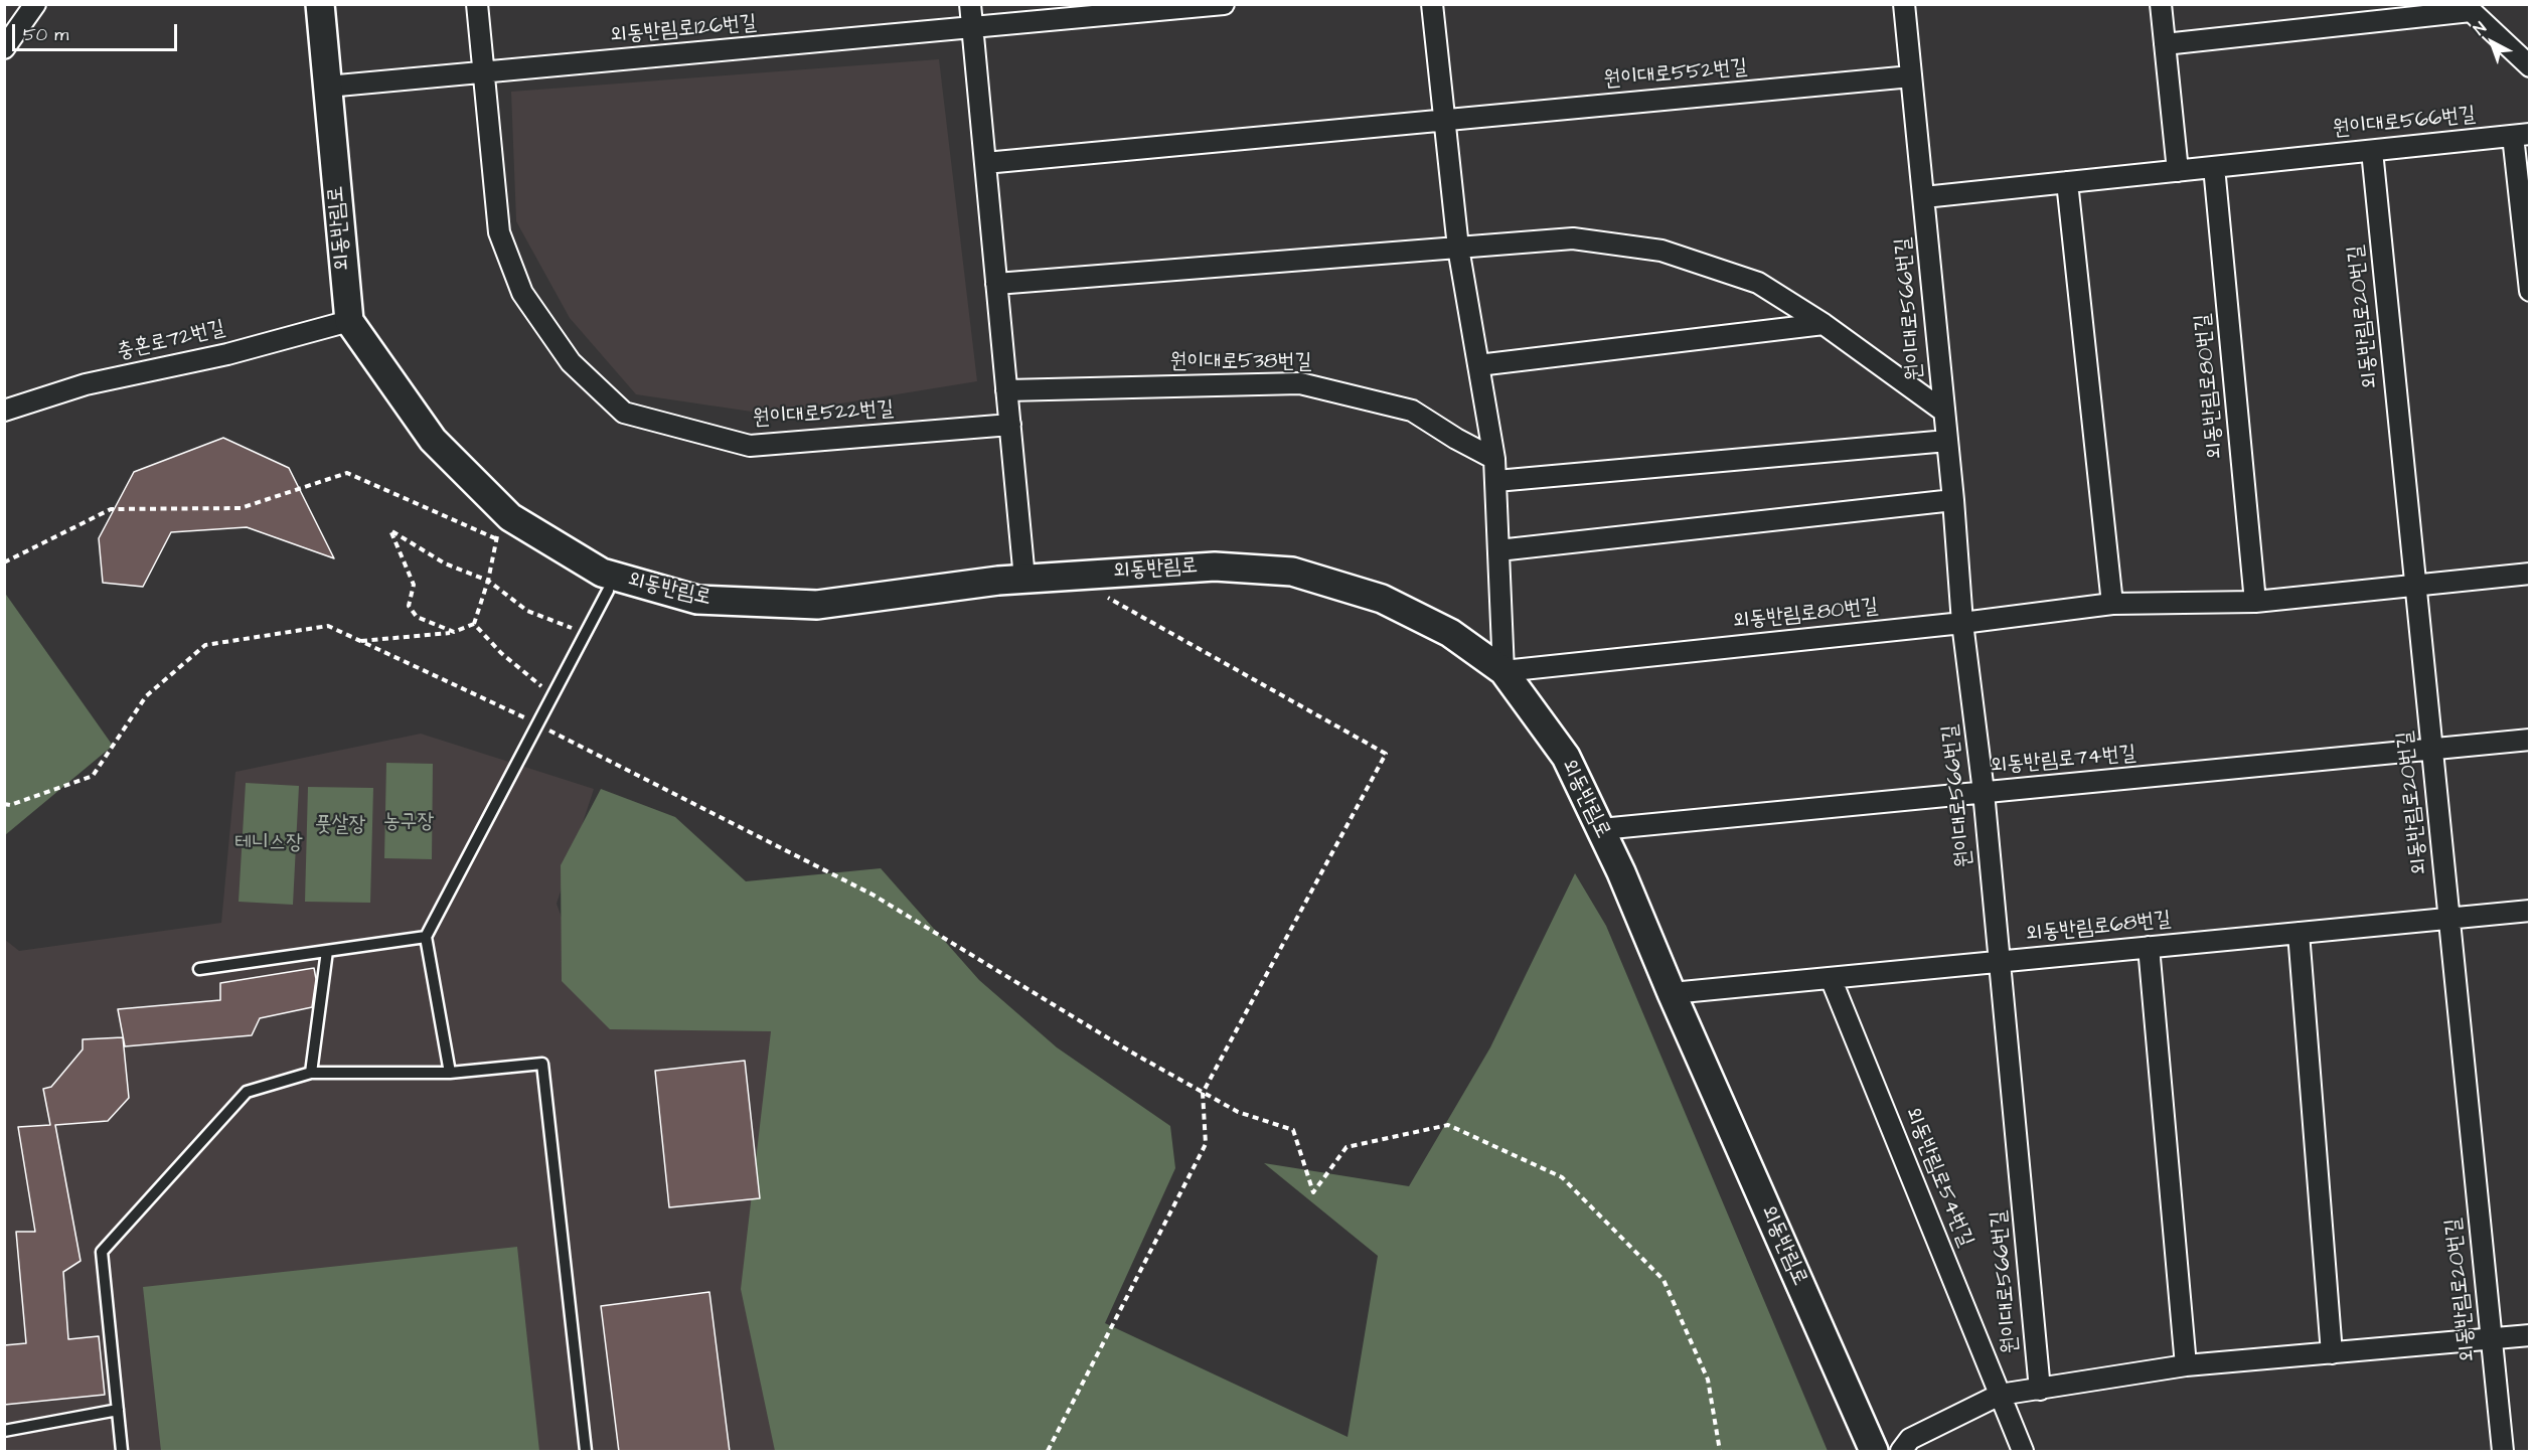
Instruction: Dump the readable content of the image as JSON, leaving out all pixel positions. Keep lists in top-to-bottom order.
{
  "streets": {
    "main road": ["외동반림로"],
    "street": [
      "외동반림로126번길",
      "원이대로552번길",
      "원이대로566번길",
      "외동반림로20번길",
      "충혼로72번길",
      "원이대로538번길",
      "외동반림로80번길",
      "원이대로522번길",
      "외동반림로74번길",
      "외동반림로68번길",
      "외동반림로54번길"
    ]
  },
  "crossings": [
    ["외동반림로126번길", "외동반림로"],
    ["외동반림로126번길", "원이대로522번길"],
    ["원이대로552번길", "원이대로566번길"],
    ["원이대로566번길", "외동반림로20번길"],
    ["원이대로566번길", "외동반림로80번길"],
    ["원이대로566번길", "외동반림로74번길"],
    ["원이대로566번길", "외동반림로68번길"],
    ["외동반림로", "충혼로72번길"],
    ["외동반림로", "외동반림로80번길"],
    ["외동반림로", "외동반림로74번길"],
    ["외동반림로", "외동반림로68번길"],
    ["외동반림로20번길", "외동반림로80번길"],
    ["외동반림로20번길", "외동반림로74번길"],
    ["외동반림로20번길", "외동반림로68번길"],
    ["외동반림로68번길", "외동반림로54번길"]
  ],
  "parks": ["농구장", "풋살장", "테니스장"],
  "scale_bar": "50 m",
  "north": "top left"
}
